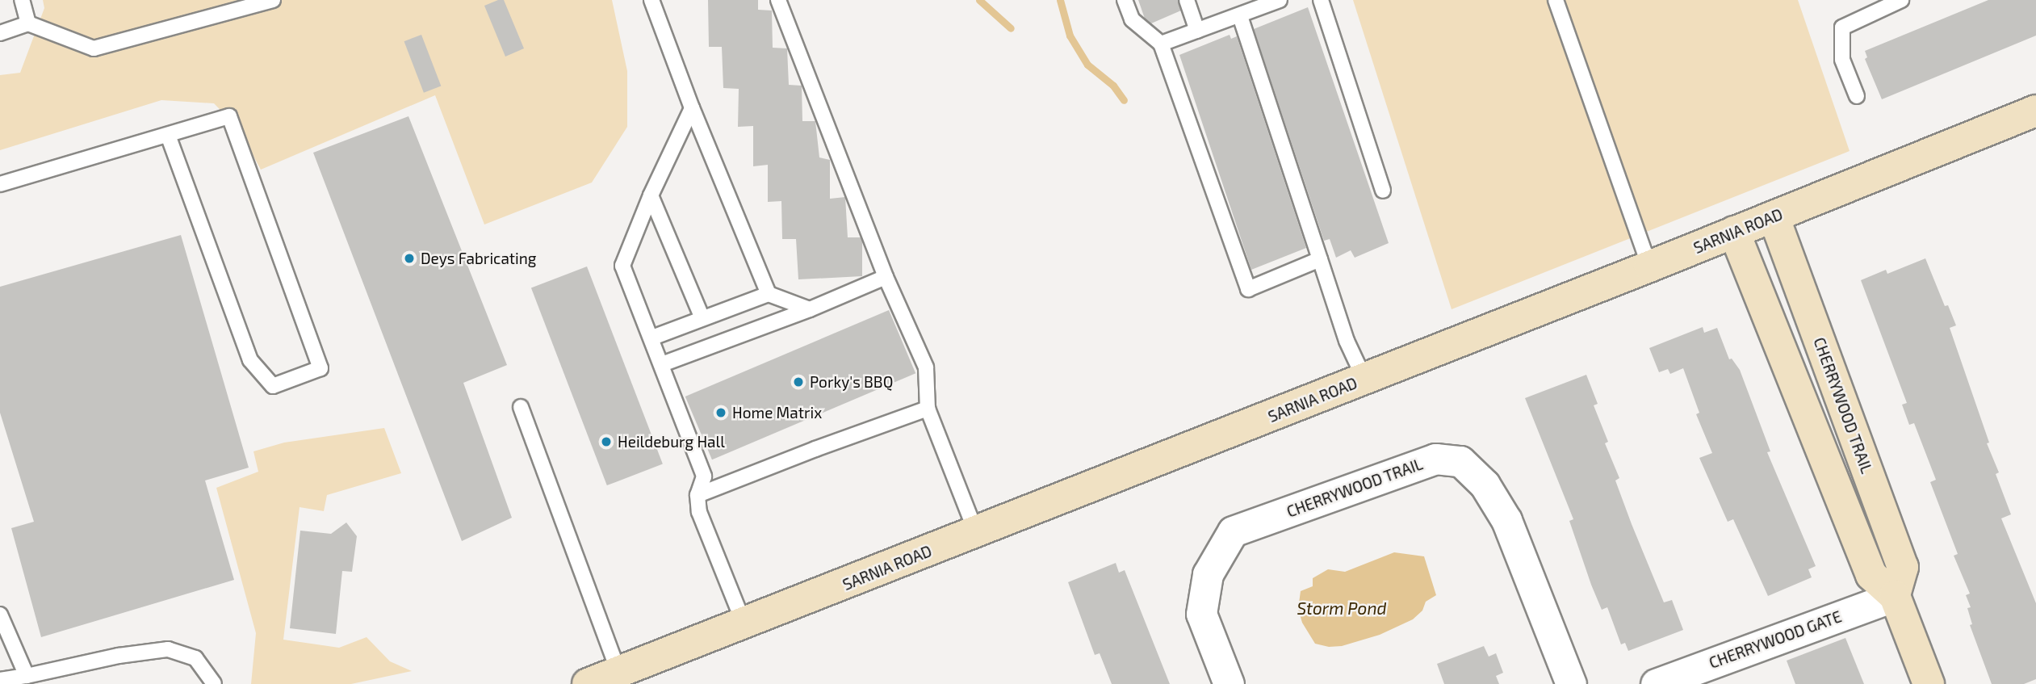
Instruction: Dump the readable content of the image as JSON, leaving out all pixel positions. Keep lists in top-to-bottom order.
{
  "streets": {
    "main road": ["SARNIA ROAD", "CHERRYWOOD TRAIL"],
    "street": ["CHERRYWOOD GATE"]
  },
  "crossings": [
    ["SARNIA ROAD", "CHERRYWOOD TRAIL"],
    ["CHERRYWOOD TRAIL", "CHERRYWOOD GATE"]
  ],
  "water": ["Storm Pond"],
  "places": [
    "Deys Fabricating",
    "Porky's BBQ",
    "Home Matrix",
    "Heildeburg Hall"
  ]
}
